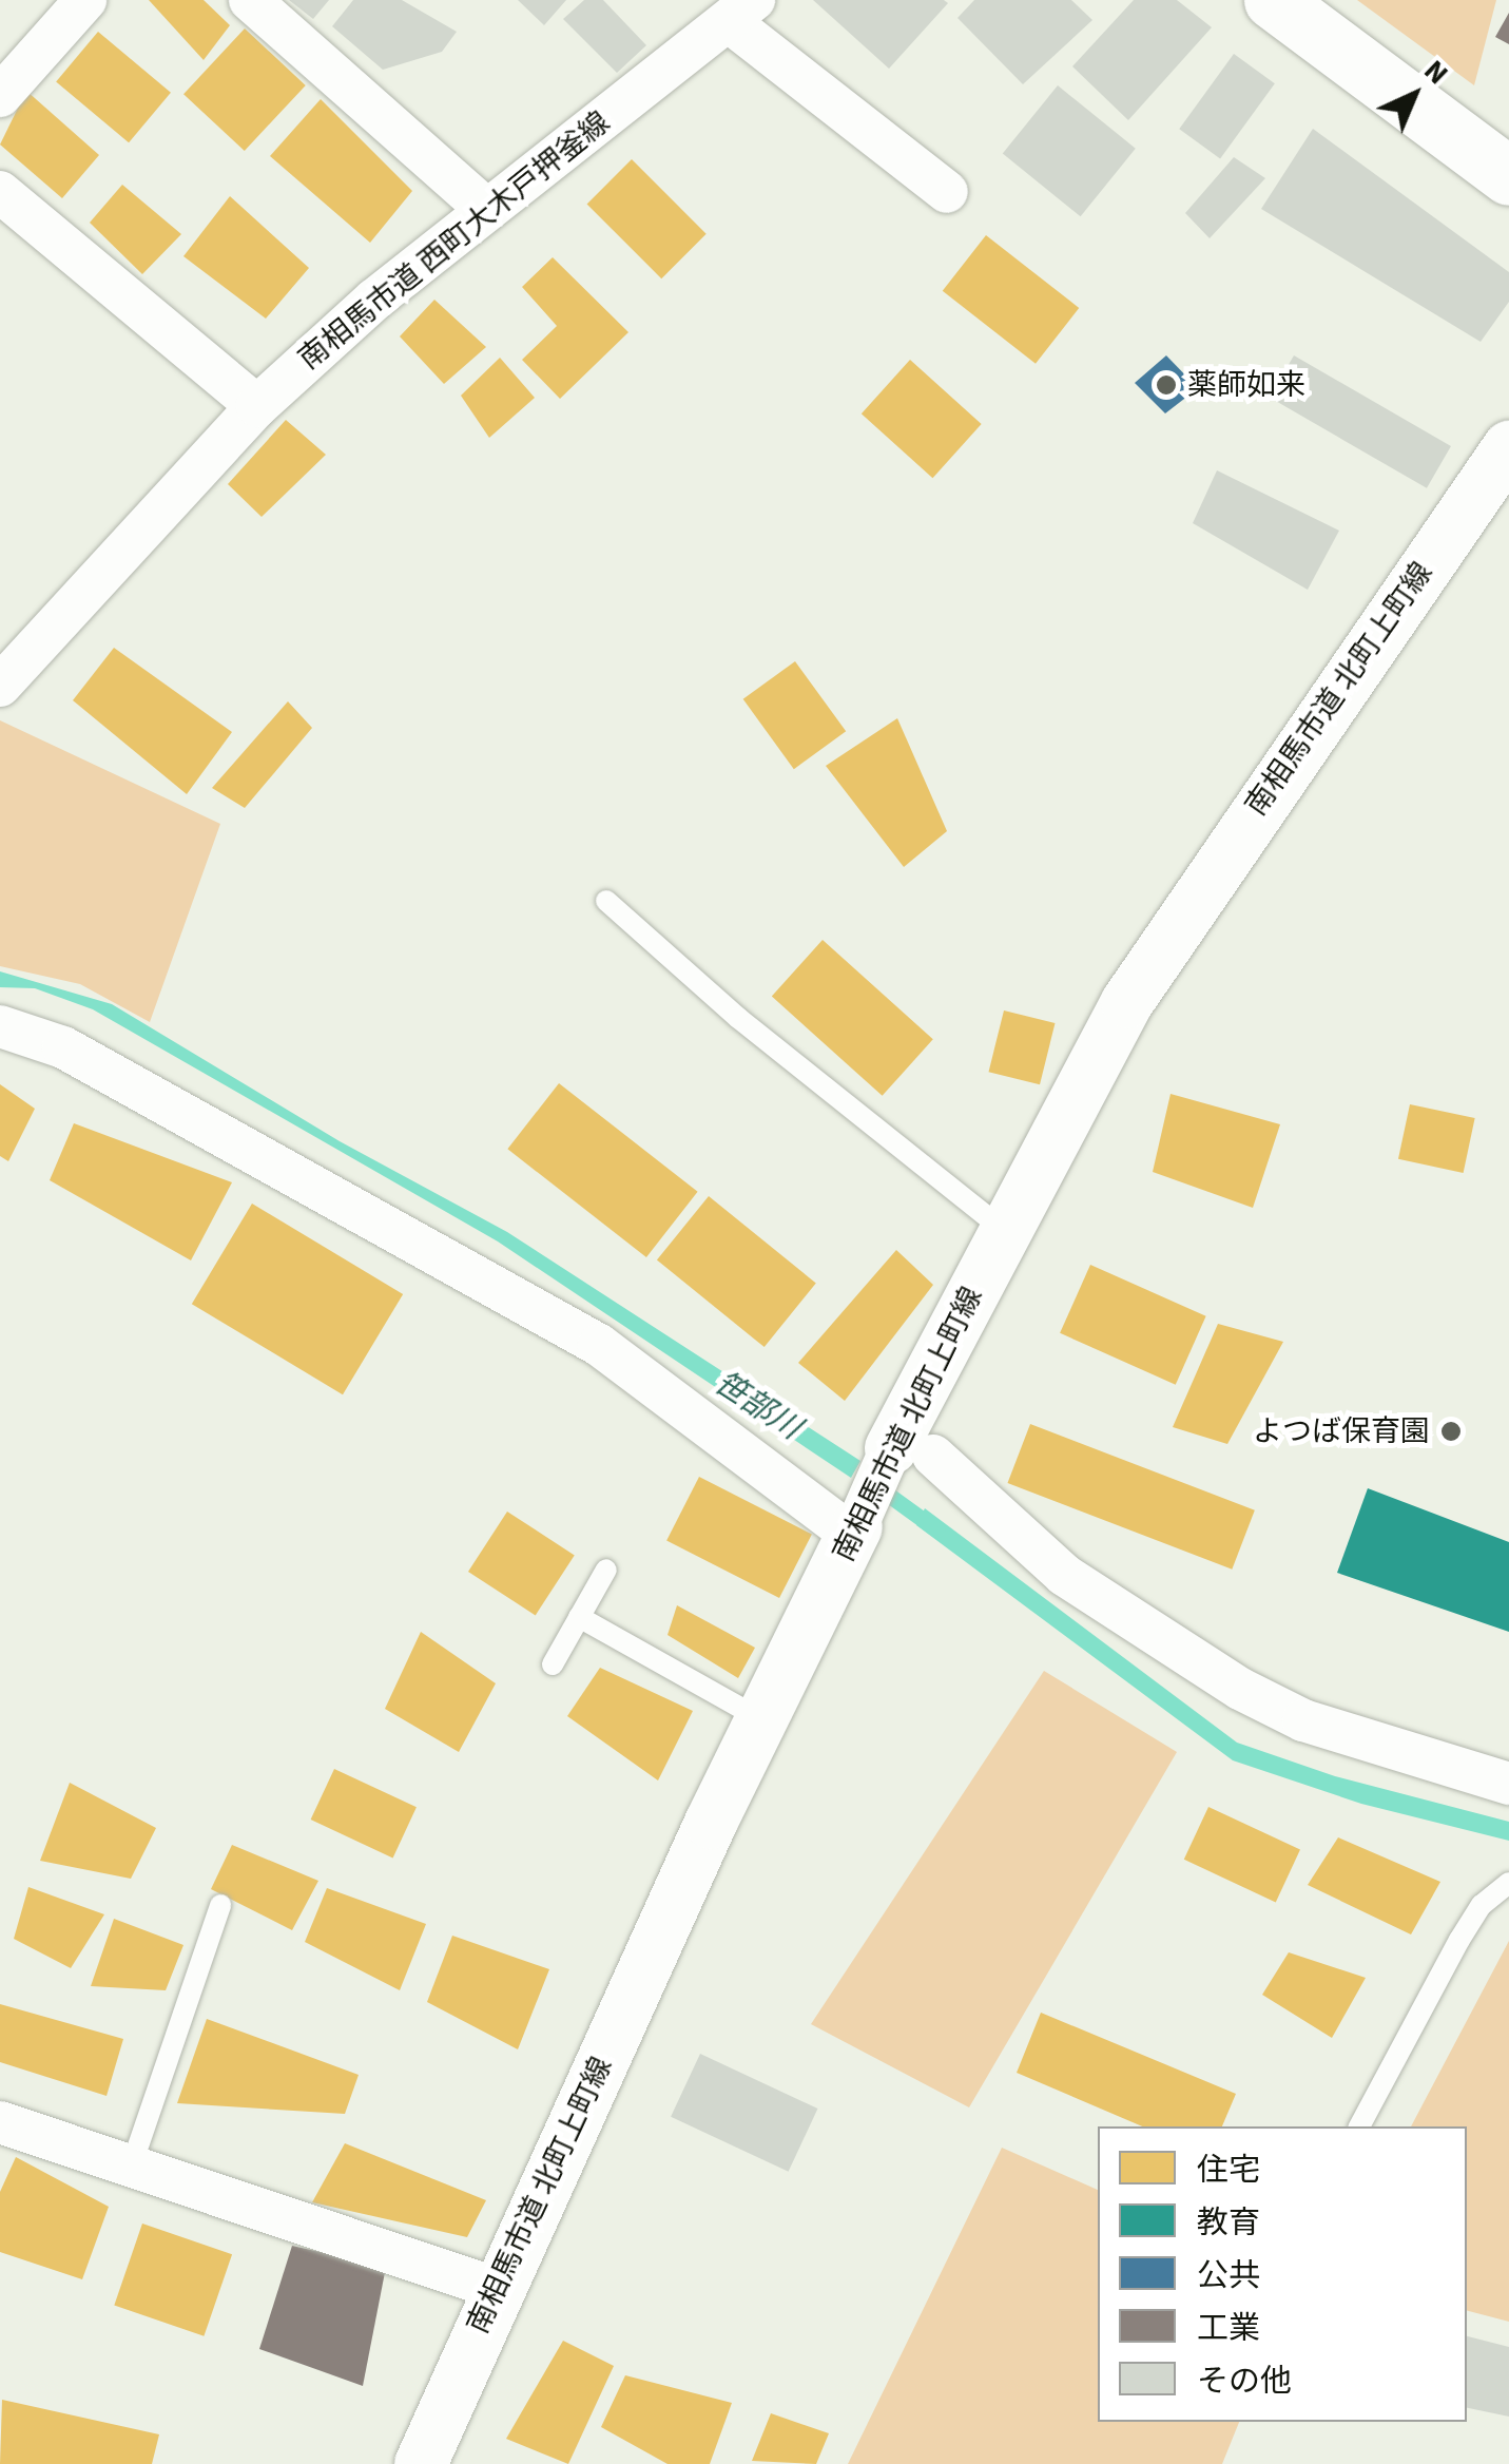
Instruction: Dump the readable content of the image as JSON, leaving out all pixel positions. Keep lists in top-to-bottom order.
{
  "streets": {
    "street": ["南相馬市道 西町大木戸押釜線", "南相馬市道 北町上町線"]
  },
  "water": ["笹部川"],
  "places": ["薬師如来", "よつば保育園"],
  "legend": [
    "住宅",
    "教育",
    "公共",
    "工業",
    "その他"
  ],
  "north": "top right"
}
